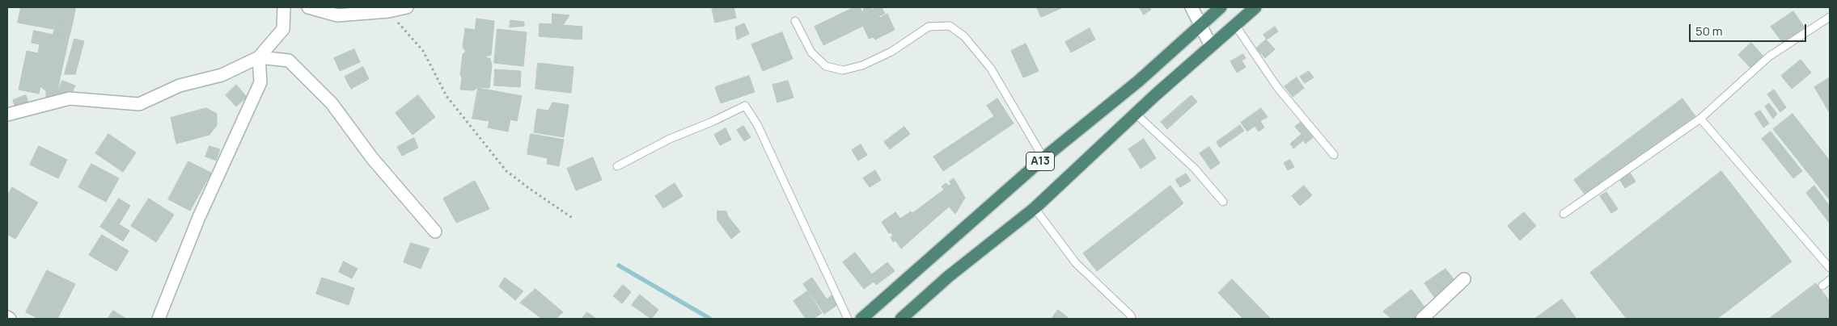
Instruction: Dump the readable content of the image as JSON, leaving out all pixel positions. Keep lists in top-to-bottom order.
{
  "streets": {
    "highway": ["A13"]
  },
  "scale_bar": "50 m"
}
